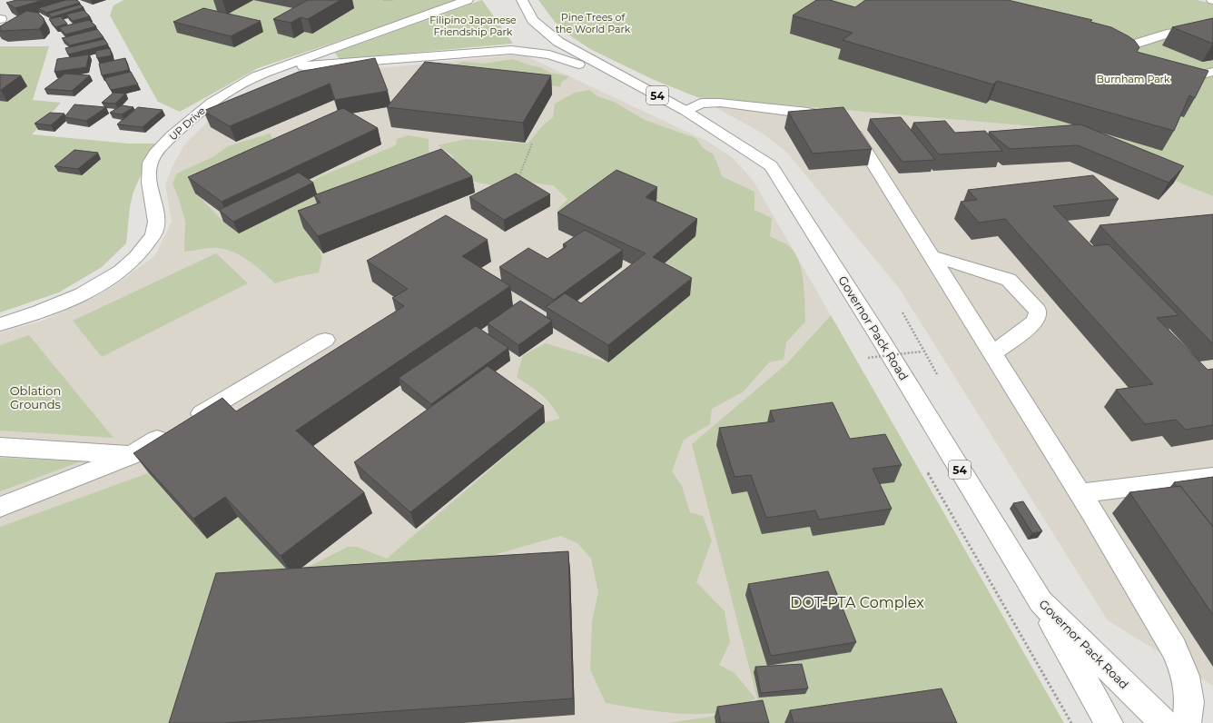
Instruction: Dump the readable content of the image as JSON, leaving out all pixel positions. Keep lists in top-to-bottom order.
{
  "streets": {
    "main road": ["54", "UP Drive", "Governor Pack Road"]
  },
  "parks": [
    "Pine Trees of the World Park",
    "Filipino Japanese Friendship Park",
    "Burnham Park",
    "Oblation Grounds",
    "DOT-PTA Complex"
  ]
}
